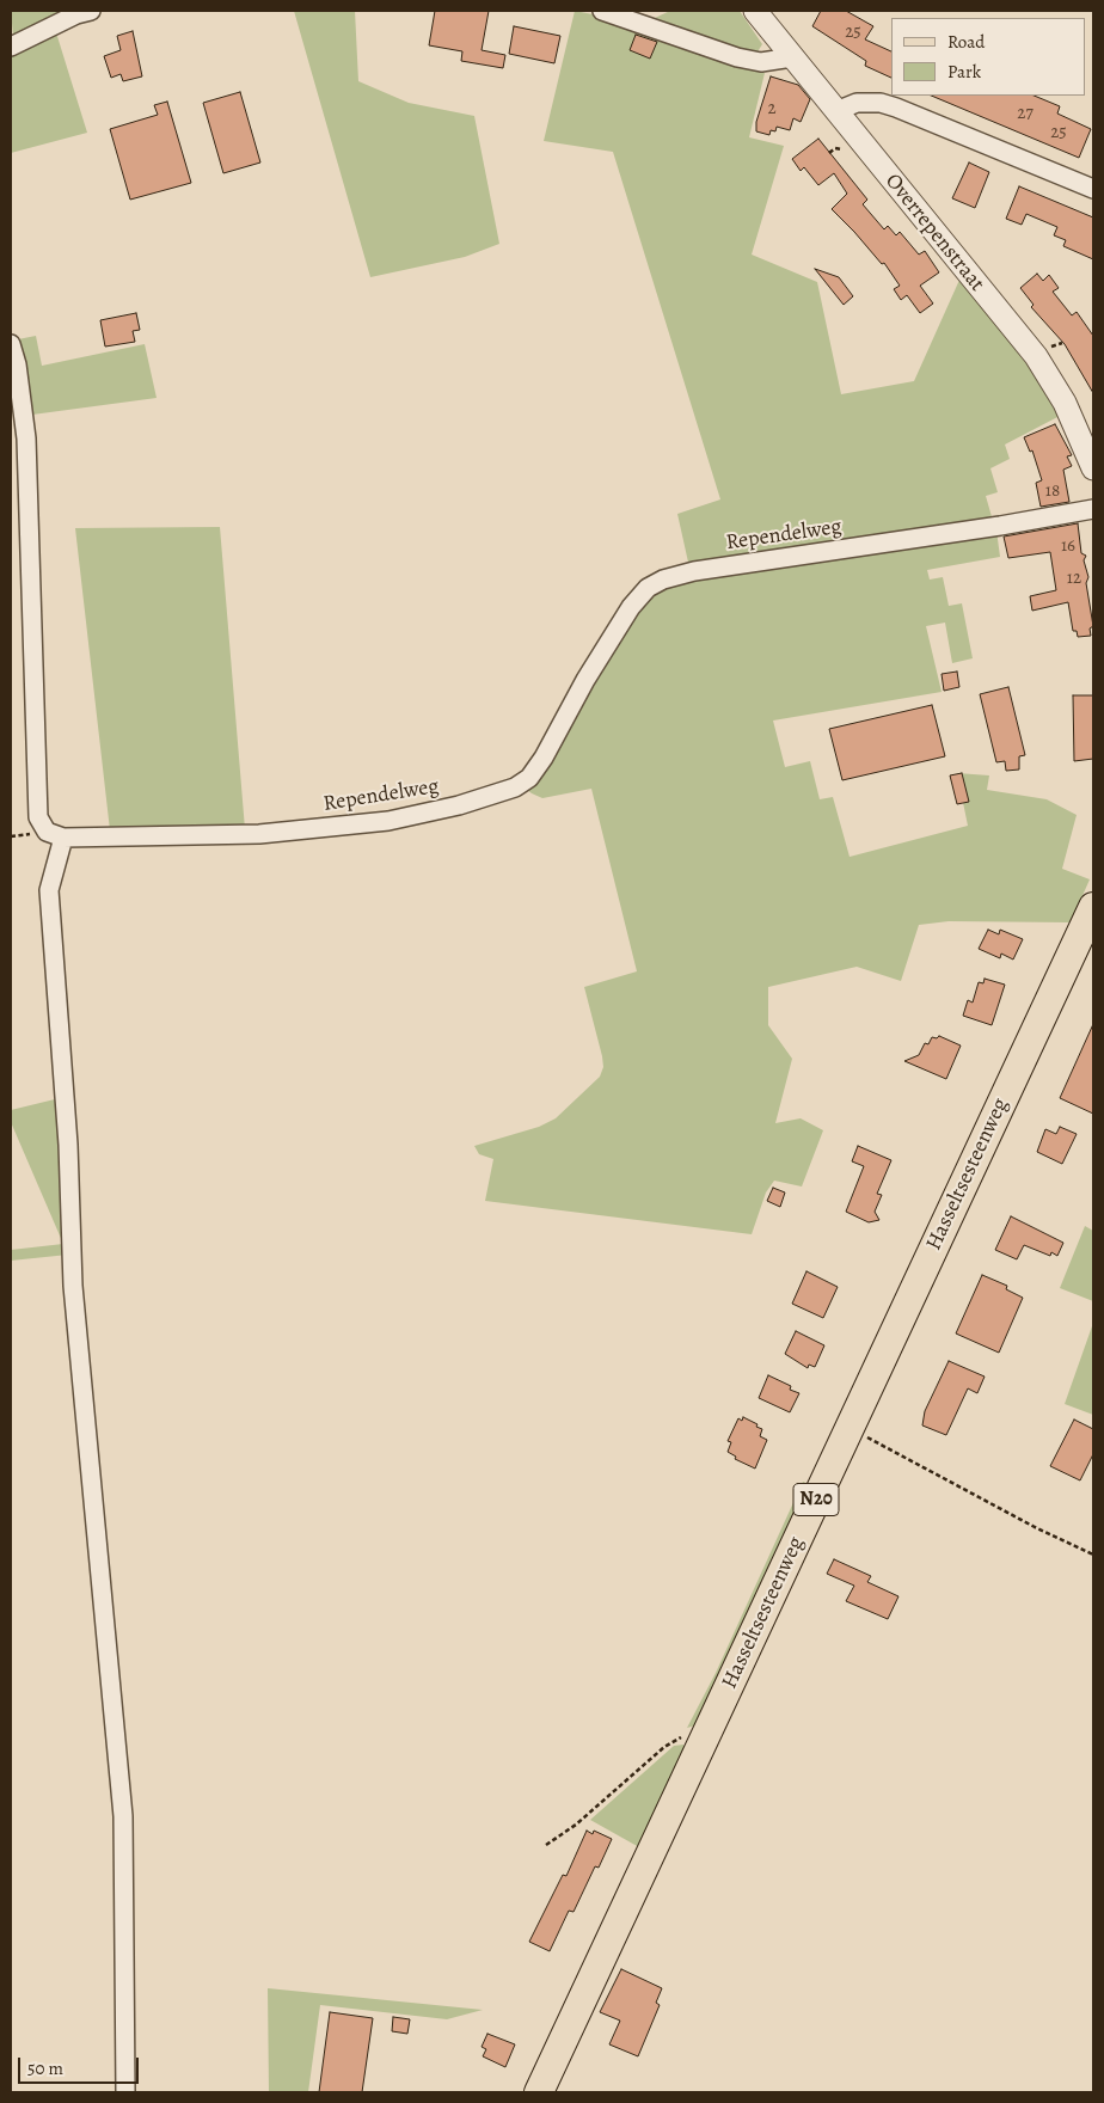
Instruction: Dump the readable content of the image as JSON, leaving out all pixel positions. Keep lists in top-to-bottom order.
{
  "streets": {
    "main road": ["Hasseltsesteenweg", "N20"],
    "street": ["Overrepenstraat", "Rependelweg"]
  },
  "house_numbers": [
    "25",
    "2",
    "27",
    "25",
    "18",
    "16",
    "12"
  ],
  "legend": ["Road", "Park"],
  "scale_bar": "50 m"
}
